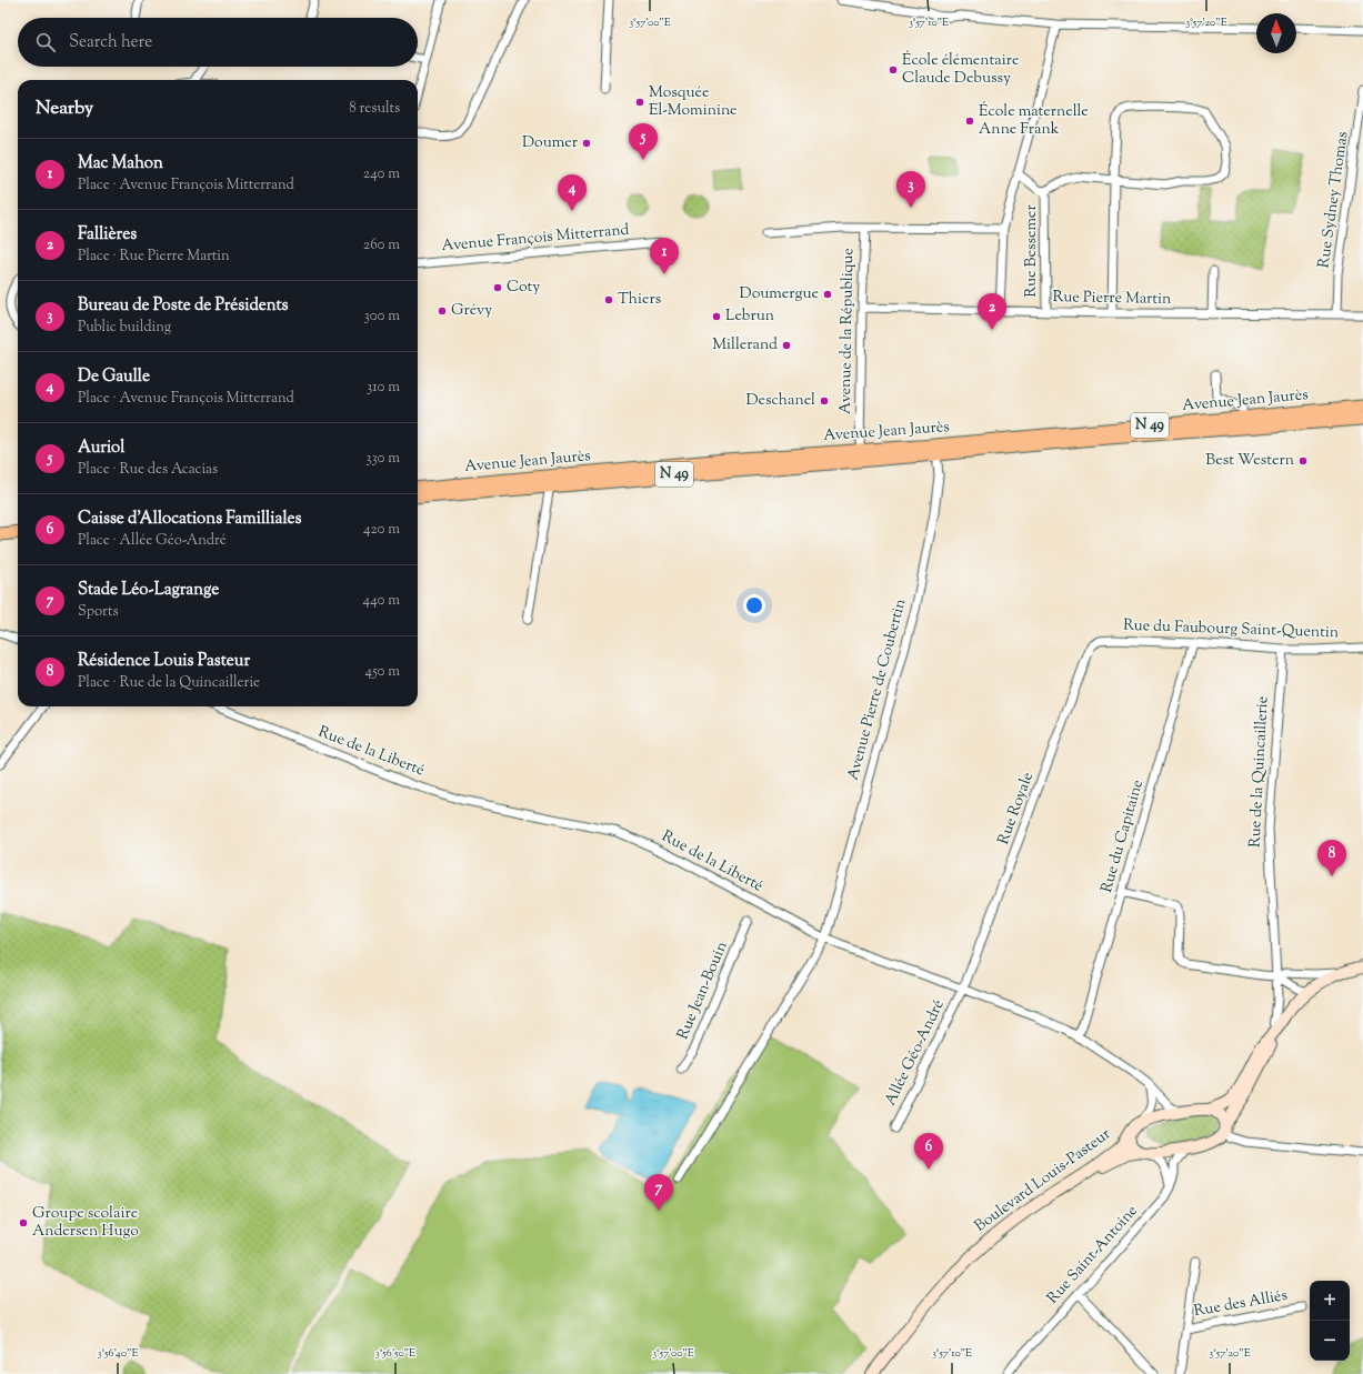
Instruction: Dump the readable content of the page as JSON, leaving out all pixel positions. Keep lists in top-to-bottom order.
{
  "streets": {
    "main road": ["Avenue Jean Jaurès", "N 49", "Boulevard Louis-Pasteur"],
    "street": [
      "Rue Sydney Thomas",
      "Avenue François Mitterrand",
      "Rue Bessemer",
      "Rue Pierre Martin",
      "Avenue de la République",
      "Rue du Faubourg Saint-Quentin",
      "Avenue Pierre de Coubertin",
      "Rue de la Liberté",
      "Rue de la Quincaillerie",
      "Rue Royale",
      "Rue du Capitaine",
      "Rue Jean-Bouin",
      "Allée Géo-André",
      "Rue Saint-Antoine",
      "Rue des Alliés"
    ]
  },
  "crossings": [
    ["Rue Sydney Thomas", "Rue Pierre Martin"],
    ["Rue Bessemer", "Rue Pierre Martin"],
    ["Rue Pierre Martin", "Avenue de la République"],
    ["Avenue de la République", "Avenue Jean Jaurès"],
    ["Avenue Jean Jaurès", "Avenue Pierre de Coubertin"],
    ["Rue du Faubourg Saint-Quentin", "Rue de la Quincaillerie"],
    ["Rue du Faubourg Saint-Quentin", "Rue Royale"],
    ["Rue du Faubourg Saint-Quentin", "Rue du Capitaine"],
    ["Avenue Pierre de Coubertin", "Rue de la Liberté"],
    ["Rue de la Liberté", "Rue Royale"],
    ["Rue de la Liberté", "Rue du Capitaine"],
    ["Rue de la Liberté", "Allée Géo-André"],
    ["Rue Royale", "Allée Géo-André"]
  ],
  "places": [
    "École élémentaire Claude Debussy",
    "Mosquée El-Mominine",
    "École maternelle Anne Frank",
    "Doumer",
    "Coty",
    "Doumergue",
    "Thiers",
    "Grévy",
    "Lebrun",
    "Millerand",
    "Deschanel",
    "Best Western",
    "Groupe scolaire Andersen Hugo"
  ],
  "north": "top",
  "page": {
    "search": "Search here",
    "heading": ["Nearby", "8 results"],
    "pins": [
      "5",
      "3",
      "4",
      "1",
      "2",
      "8",
      "6",
      "7"
    ],
    "list": [
      {
        "mark": "1",
        "name": "Mac Mahon",
        "note": "Place · Avenue François Mitterrand",
        "value": "240 m"
      },
      {
        "mark": "2",
        "name": "Fallières",
        "note": "Place · Rue Pierre Martin",
        "value": "260 m"
      },
      {
        "mark": "3",
        "name": "Bureau de Poste de Présidents",
        "note": "Public building",
        "value": "300 m"
      },
      {
        "mark": "4",
        "name": "De Gaulle",
        "note": "Place · Avenue François Mitterrand",
        "value": "310 m"
      },
      {
        "mark": "5",
        "name": "Auriol",
        "note": "Place · Rue des Acacias",
        "value": "330 m"
      },
      {
        "mark": "6",
        "name": "Caisse d'Allocations Familliales",
        "note": "Place · Allée Géo-André",
        "value": "420 m"
      },
      {
        "mark": "7",
        "name": "Stade Léo-Lagrange",
        "note": "Sports",
        "value": "440 m"
      },
      {
        "mark": "8",
        "name": "Résidence Louis Pasteur",
        "note": "Place · Rue de la Quincaillerie",
        "value": "450 m"
      }
    ],
    "map_buttons": ["+", "−"]
  },
  "coordinates": [
    "3°57'00\"E",
    "3°57'10\"E",
    "3°57'20\"E",
    "3°56'40\"E",
    "3°56'50\"E"
  ]
}
